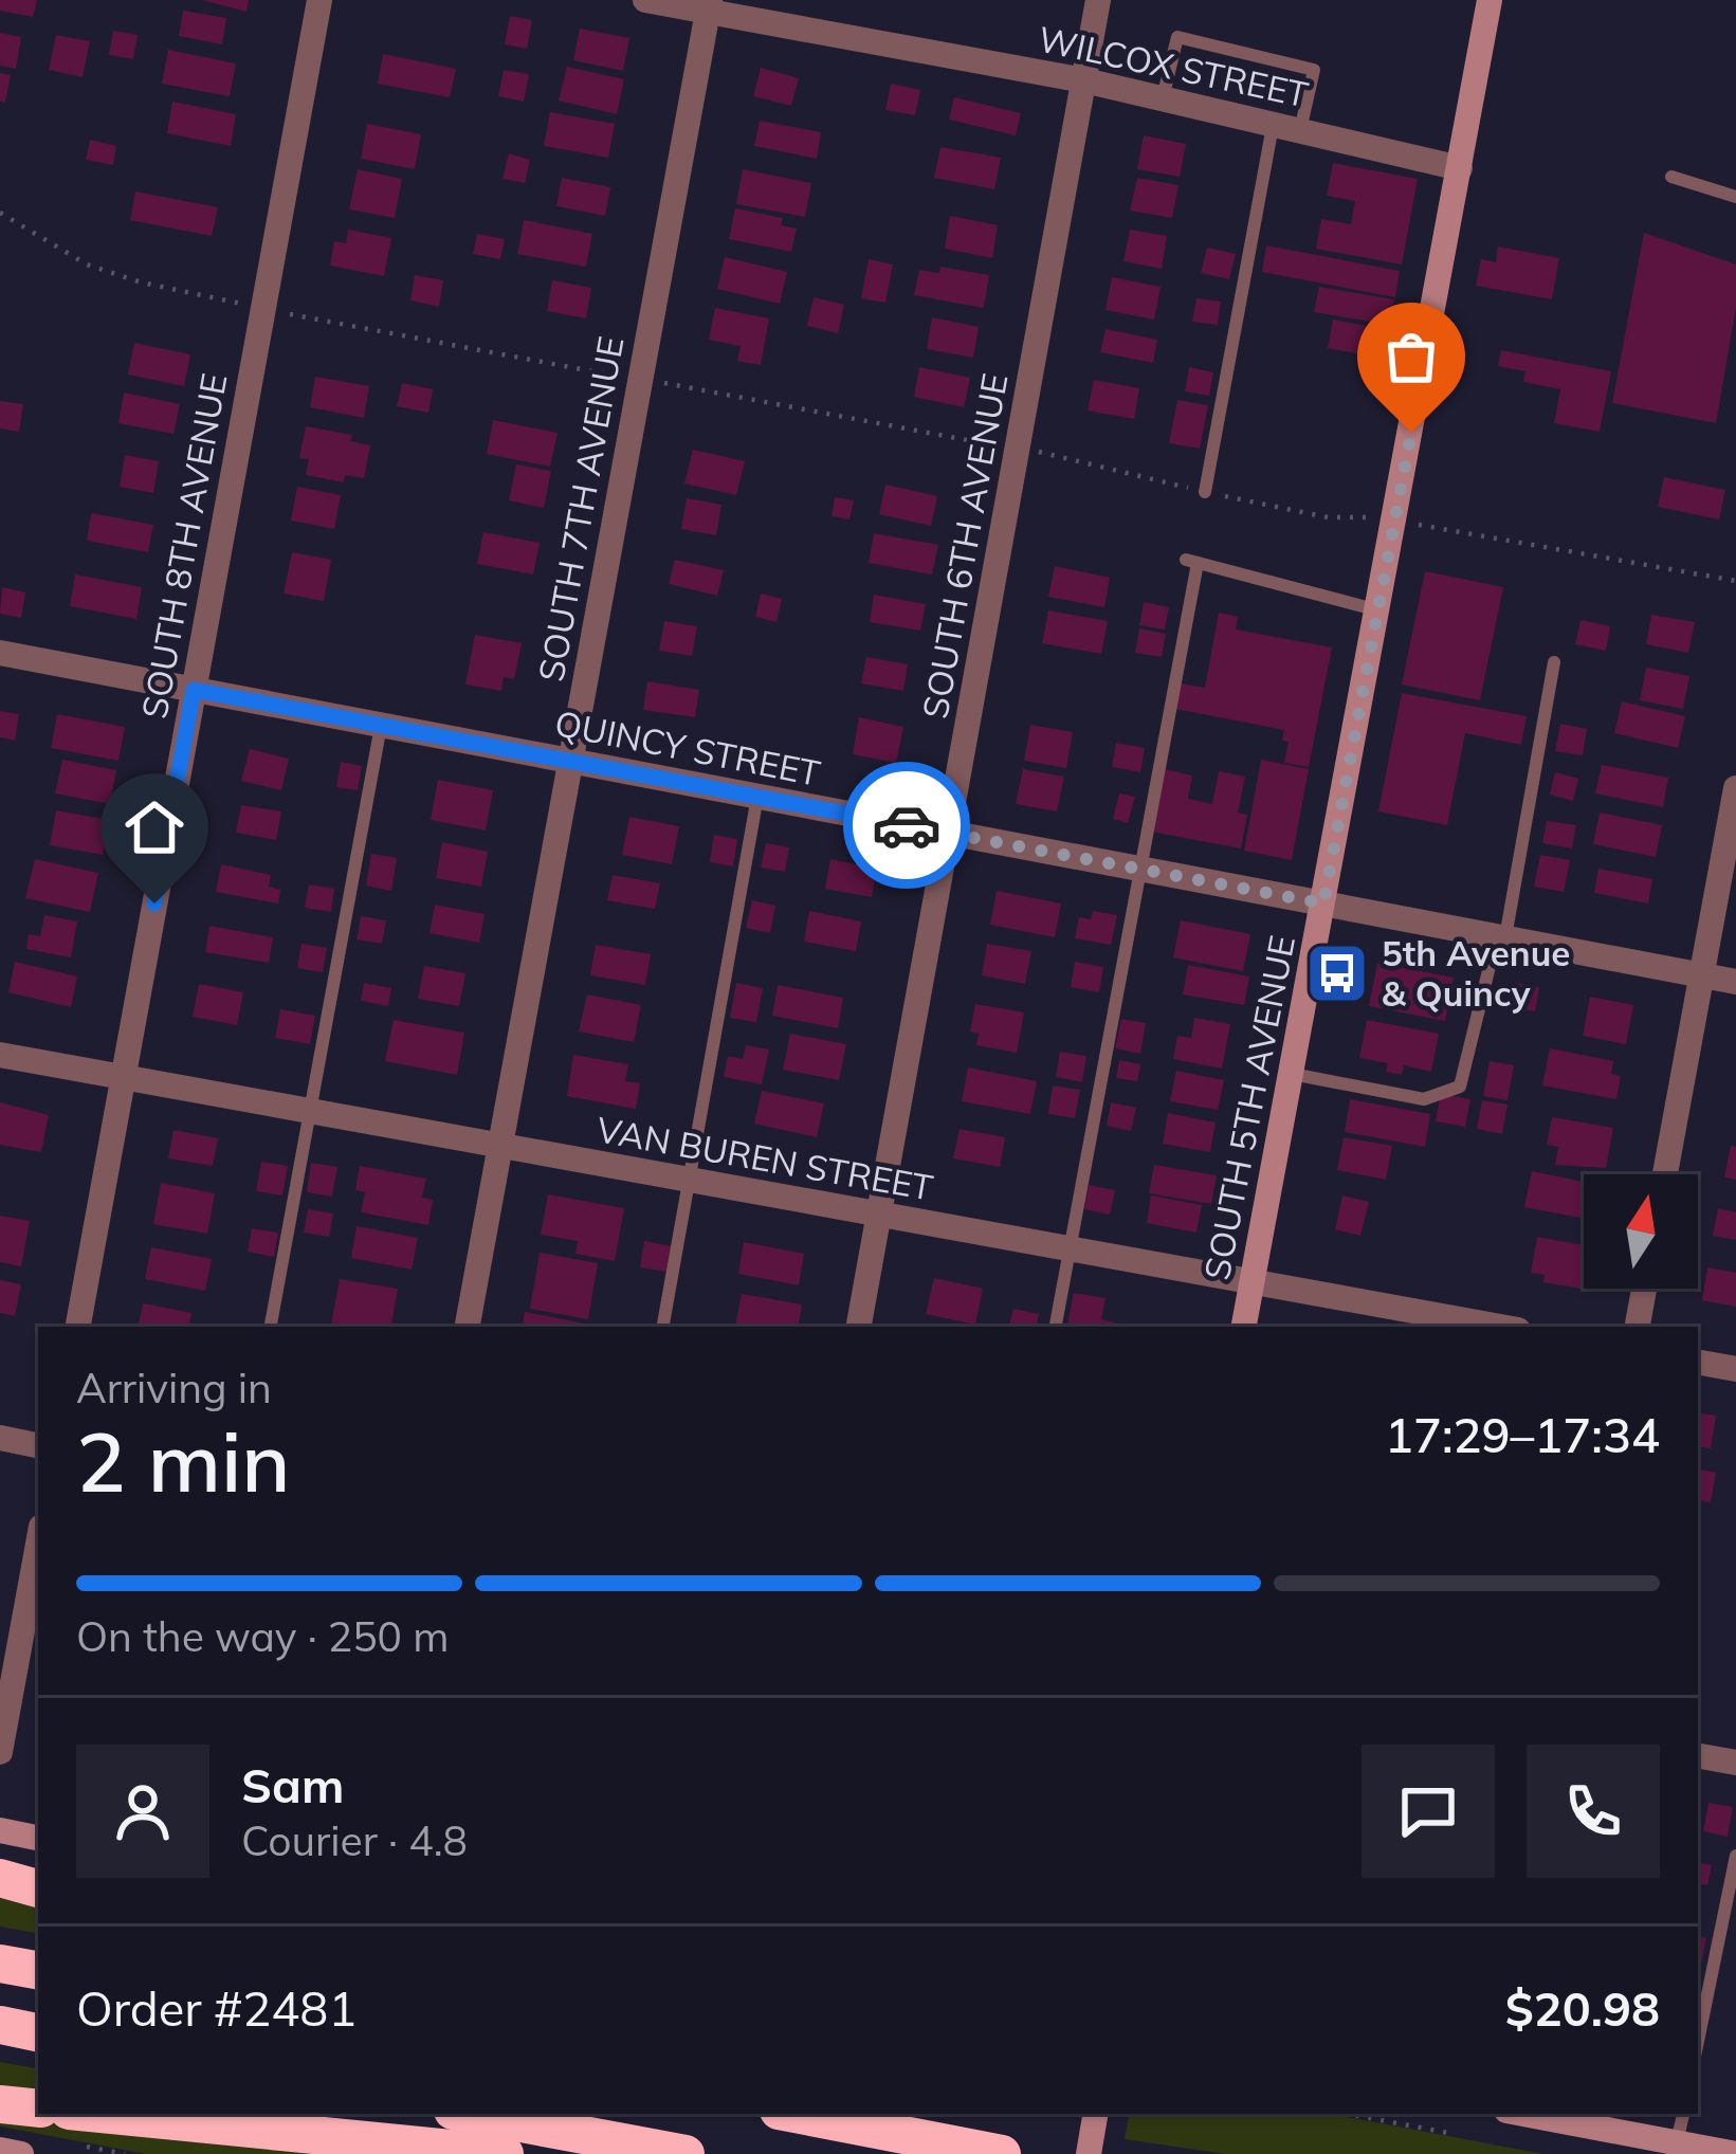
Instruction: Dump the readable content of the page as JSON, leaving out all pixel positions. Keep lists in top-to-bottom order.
{
  "streets": {
    "street": [
      "WILCOX STREET",
      "SOUTH 7TH AVENUE",
      "SOUTH 8TH AVENUE",
      "SOUTH 6TH AVENUE",
      "QUINCY STREET",
      "SOUTH 5TH AVENUE",
      "VAN BUREN STREET"
    ]
  },
  "crossings": [
    ["WILCOX STREET", "SOUTH 7TH AVENUE"],
    ["WILCOX STREET", "SOUTH 6TH AVENUE"],
    ["WILCOX STREET", "SOUTH 5TH AVENUE"],
    ["SOUTH 7TH AVENUE", "QUINCY STREET"],
    ["SOUTH 7TH AVENUE", "VAN BUREN STREET"],
    ["SOUTH 8TH AVENUE", "QUINCY STREET"],
    ["SOUTH 8TH AVENUE", "VAN BUREN STREET"],
    ["SOUTH 6TH AVENUE", "QUINCY STREET"],
    ["SOUTH 6TH AVENUE", "VAN BUREN STREET"],
    ["QUINCY STREET", "SOUTH 5TH AVENUE"],
    ["SOUTH 5TH AVENUE", "VAN BUREN STREET"]
  ],
  "places": {
    "bus stop": ["5th Avenue & Quincy"]
  },
  "north": "top",
  "page": {
    "heading": ["2 min", "Arriving in", "17:29–17:34"],
    "panel": [
      "Sam",
      "Courier · 4.8",
      "Order #2481",
      "$20.98"
    ],
    "bar": "On the way · 250 m"
  }
}
